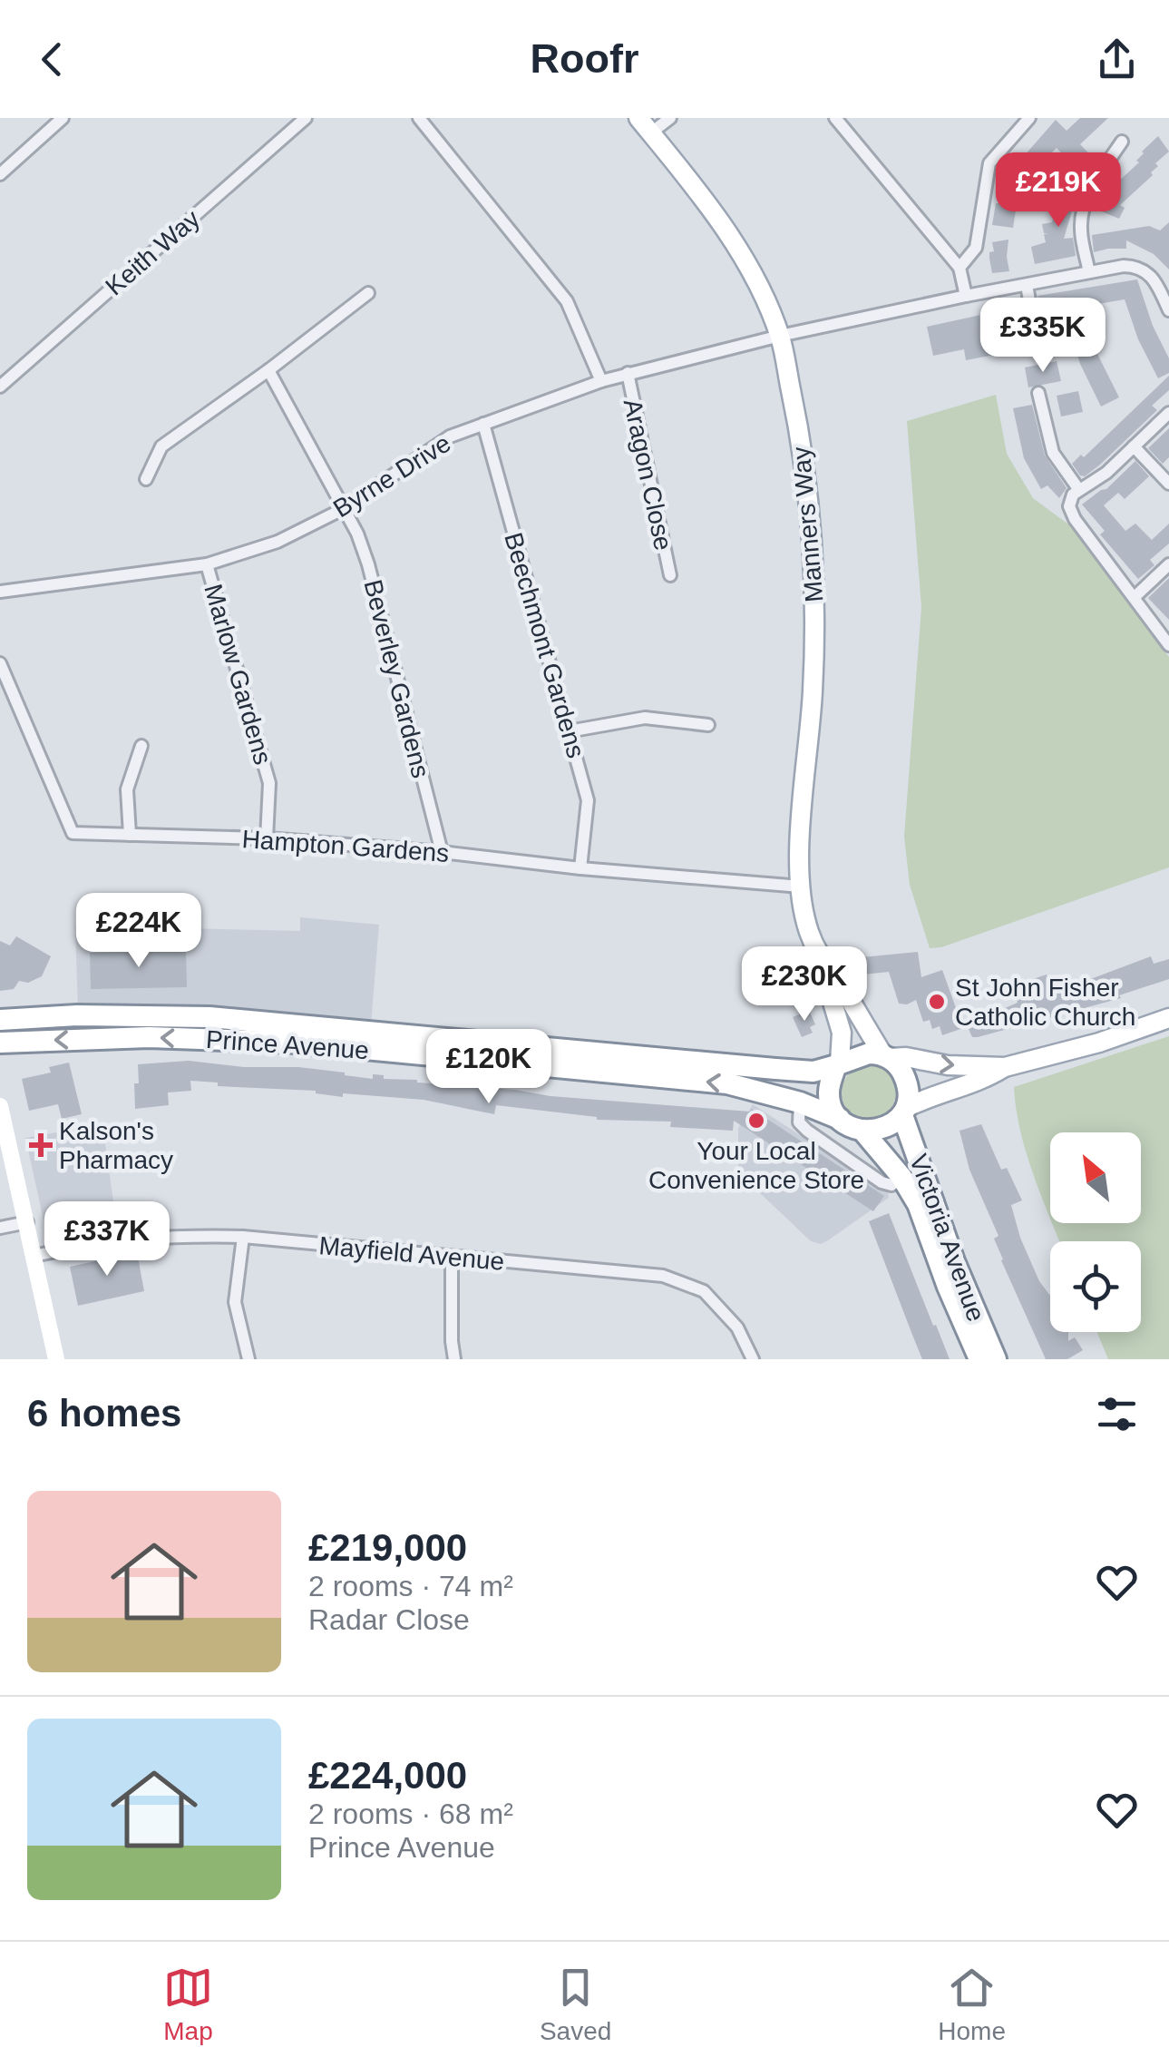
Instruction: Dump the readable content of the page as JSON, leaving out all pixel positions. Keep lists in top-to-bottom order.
{
  "streets": {
    "highway": ["Prince Avenue", "Victoria Avenue"],
    "main road": ["Manners Way"],
    "street": [
      "Keith Way",
      "Aragon Close",
      "Byrne Drive",
      "Beechmont Gardens",
      "Marlow Gardens",
      "Beverley Gardens",
      "Hampton Gardens",
      "Mayfield Avenue"
    ]
  },
  "crossings": [
    ["Aragon Close", "Byrne Drive"],
    ["Byrne Drive", "Manners Way"],
    ["Byrne Drive", "Beechmont Gardens"],
    ["Byrne Drive", "Marlow Gardens"],
    ["Byrne Drive", "Beverley Gardens"],
    ["Manners Way", "Hampton Gardens"],
    ["Manners Way", "Prince Avenue"],
    ["Manners Way", "Victoria Avenue"],
    ["Beechmont Gardens", "Hampton Gardens"],
    ["Marlow Gardens", "Hampton Gardens"],
    ["Beverley Gardens", "Hampton Gardens"],
    ["Prince Avenue", "Victoria Avenue"]
  ],
  "places": {
    "other": ["St John Fisher Catholic Church", "Your Local Convenience Store"],
    "health": ["Kalson's Pharmacy"]
  },
  "north": "top left",
  "page": {
    "header": "Roofr",
    "price": [
      "£219K",
      "£335K",
      "£224K",
      "£230K",
      "£120K",
      "£337K"
    ],
    "heading": "6 homes",
    "list": [
      {
        "name": "£219,000",
        "note": "2 rooms · 74 m² · Radar Close"
      },
      {
        "name": "£224,000",
        "note": "2 rooms · 68 m² · Prince Avenue"
      }
    ],
    "tabs": ["Map", "Saved", "Home"]
  }
}
